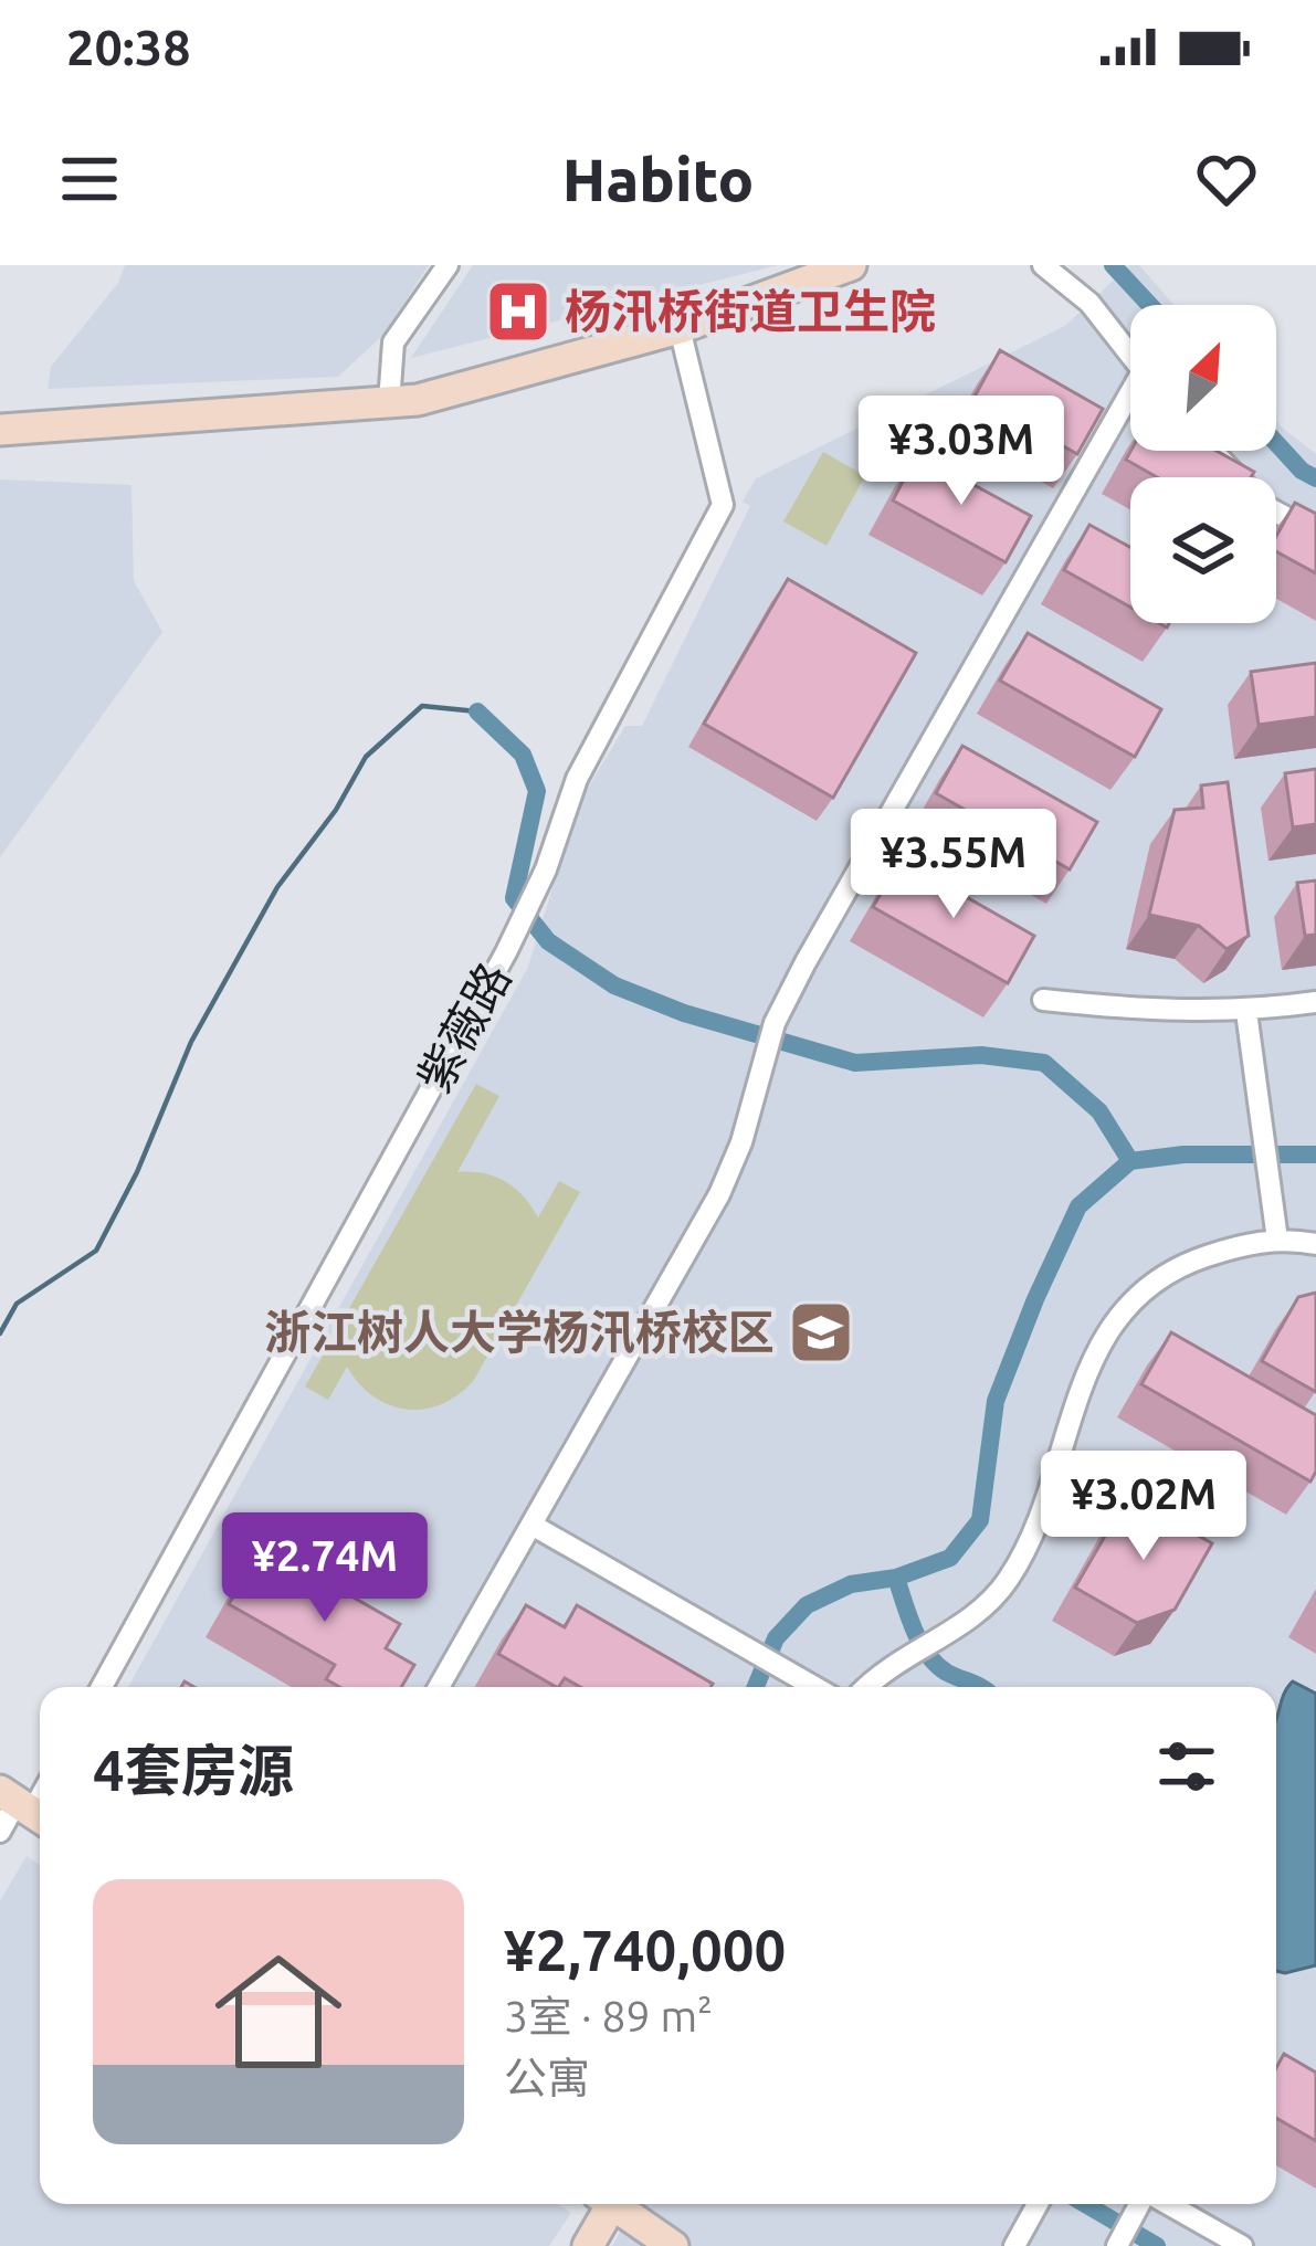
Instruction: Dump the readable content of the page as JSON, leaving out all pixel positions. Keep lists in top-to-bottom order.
{
  "streets": {
    "street": ["紫薇路"]
  },
  "places": {
    "hospital": ["杨汛桥街道卫生院"],
    "school or university": ["浙江树人大学杨汛桥校区"]
  },
  "north": "top right",
  "page": {
    "status": "20:38",
    "header": "Habito",
    "price": [
      "¥3.03M",
      "¥3.55M",
      "¥3.02M",
      "¥2.74M"
    ],
    "heading": "4套房源",
    "list": [
      {
        "name": "¥2,740,000",
        "note": "3室 · 89 m² · 公寓"
      }
    ]
  }
}
